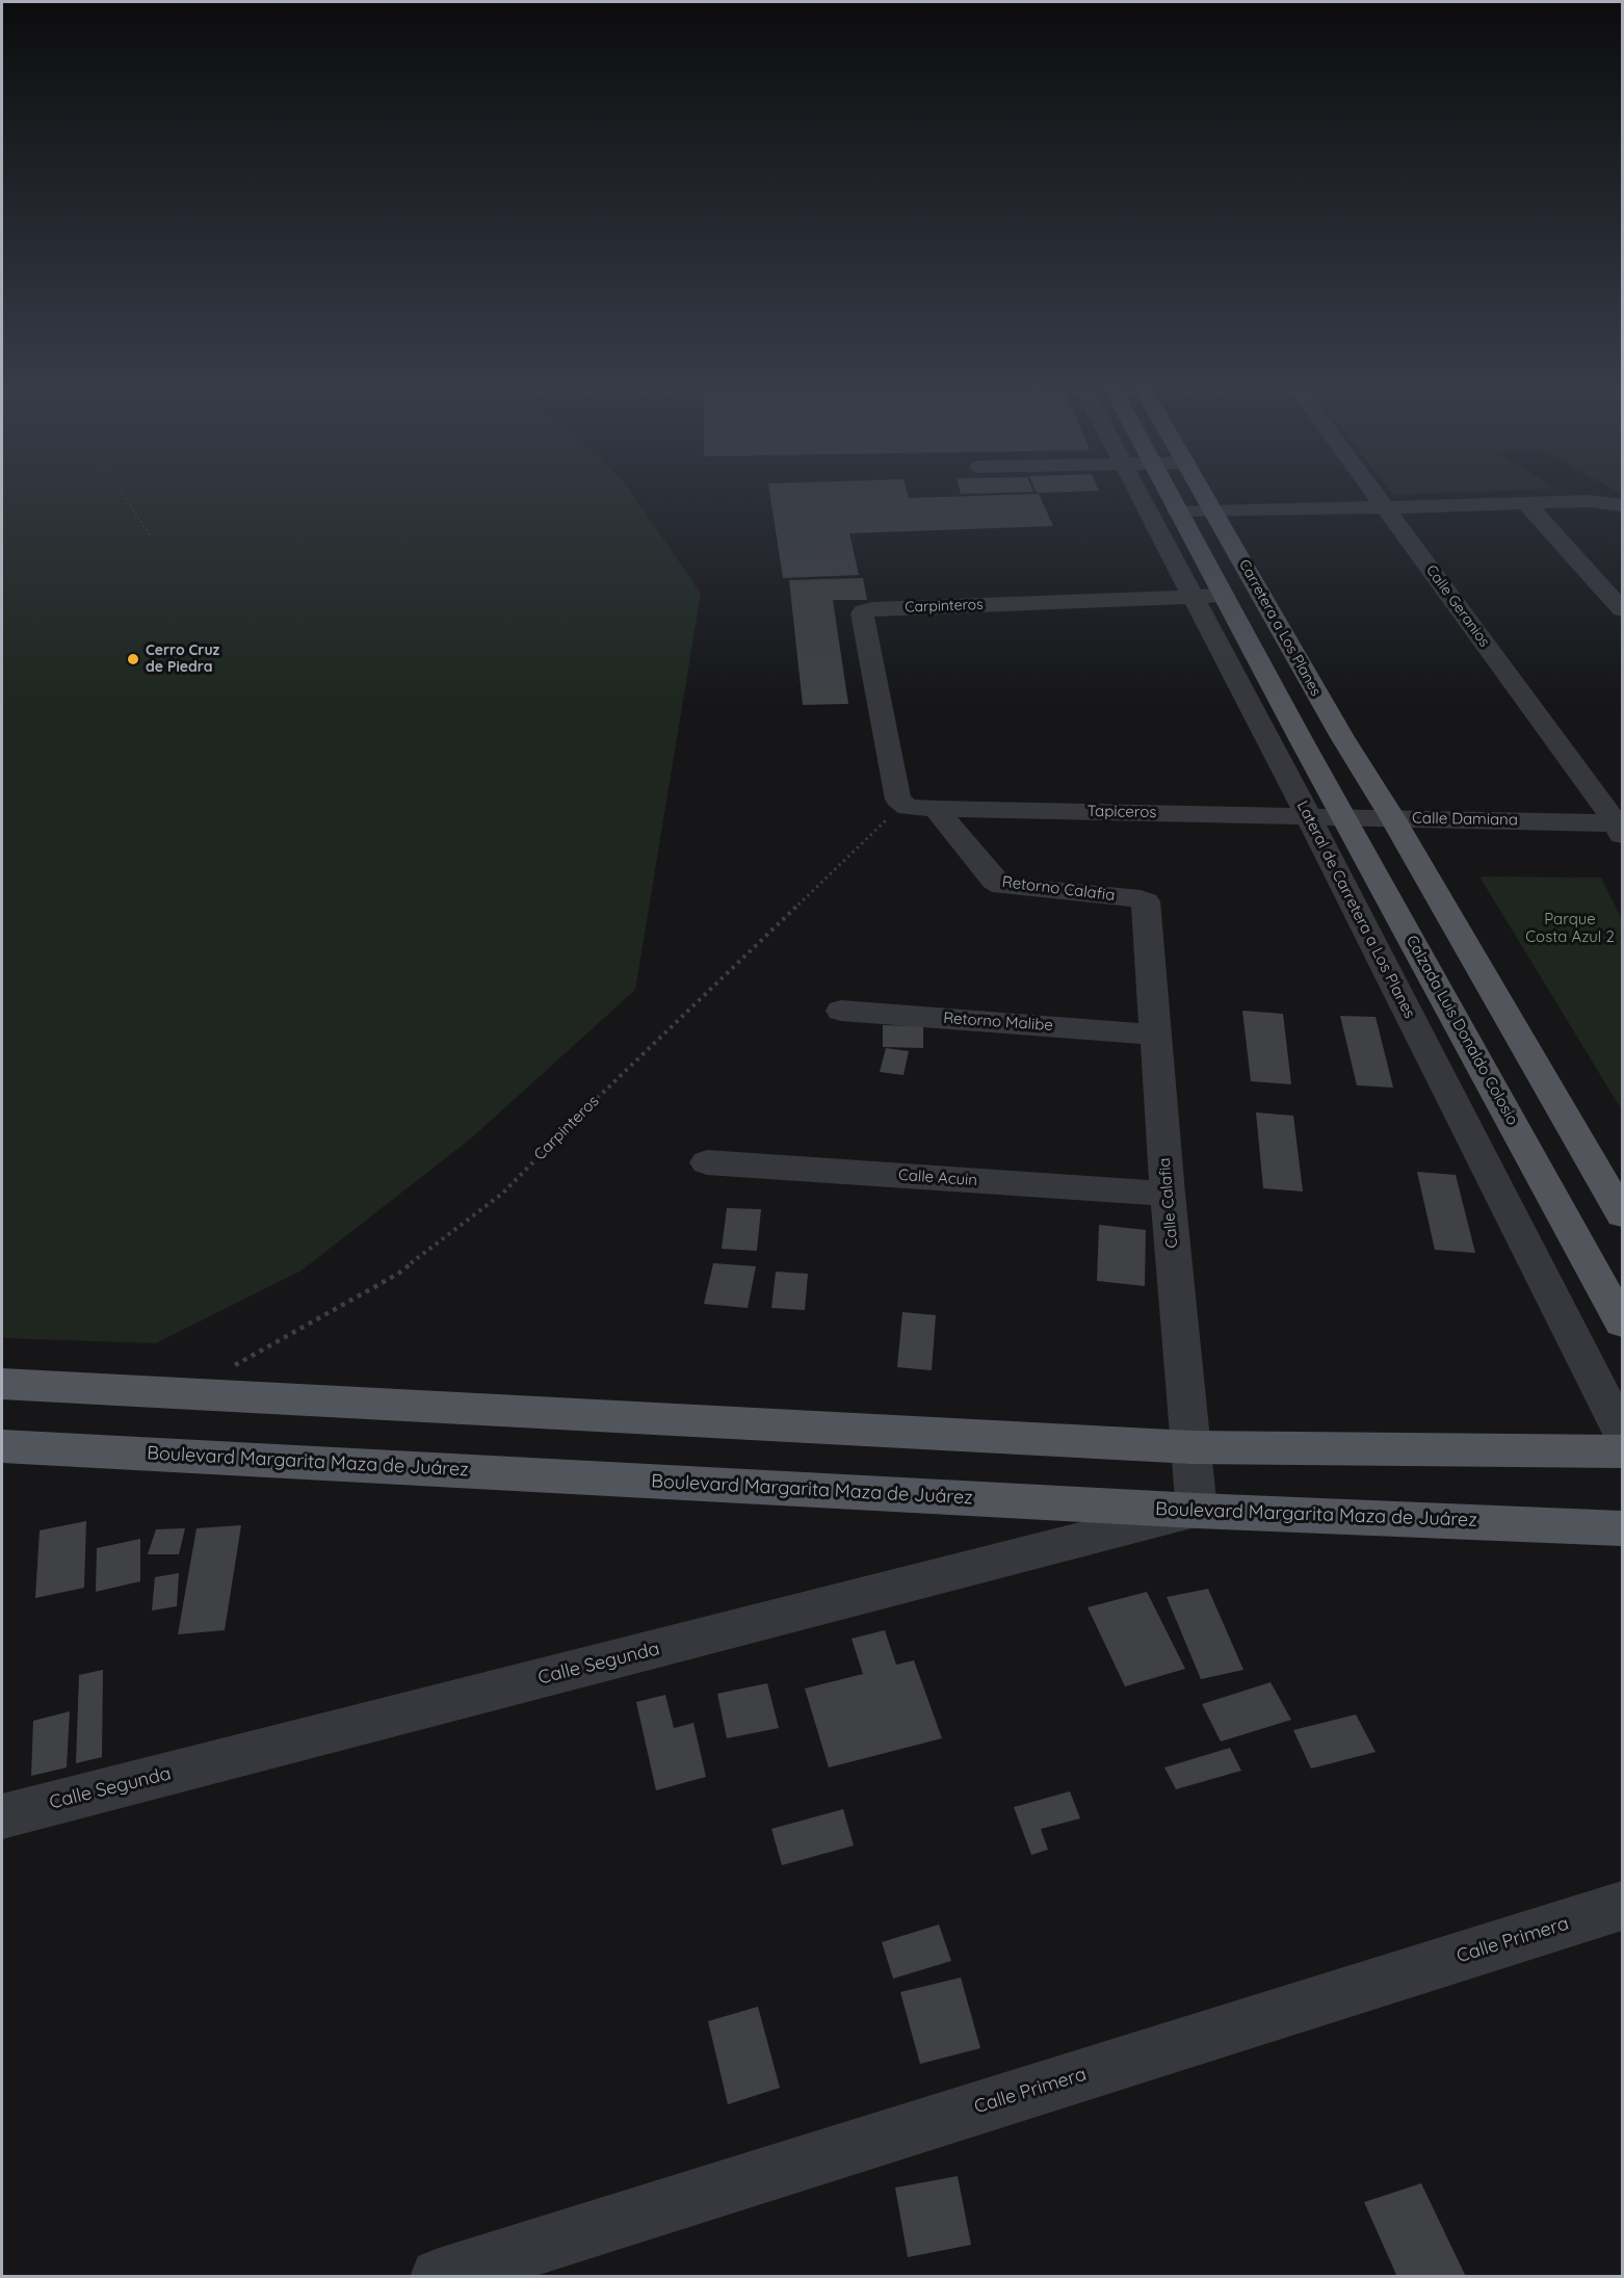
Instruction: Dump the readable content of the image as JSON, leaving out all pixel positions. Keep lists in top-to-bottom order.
{
  "streets": {
    "main road": ["Carretera a Los Planes", "Calzada Luis Donaldo Colosio", "Boulevard Margarita Maza de Juárez"],
    "street": [
      "Carpinteros",
      "Calle Geranios",
      "Tapiceros",
      "Calle Damiana",
      "Retorno Calafia",
      "Lateral de Carretera a Los Planes",
      "Retorno Malibe",
      "Calle Acuin",
      "Calle Calafia",
      "Calle Segunda",
      "Calle Primera"
    ]
  },
  "crossings": [
    ["Carpinteros", "Lateral de Carretera a Los Planes"],
    ["Carpinteros", "Calzada Luis Donaldo Colosio"],
    ["Calle Geranios", "Calle Damiana"],
    ["Carretera a Los Planes", "Calle Damiana"],
    ["Tapiceros", "Calle Damiana"],
    ["Tapiceros", "Retorno Calafia"],
    ["Tapiceros", "Lateral de Carretera a Los Planes"],
    ["Calle Damiana", "Lateral de Carretera a Los Planes"],
    ["Calle Damiana", "Calzada Luis Donaldo Colosio"],
    ["Retorno Calafia", "Calle Calafia"],
    ["Retorno Malibe", "Calle Calafia"],
    ["Calle Acuin", "Calle Calafia"],
    ["Calle Calafia", "Boulevard Margarita Maza de Juárez"],
    ["Calle Calafia", "Calle Segunda"],
    ["Boulevard Margarita Maza de Juárez", "Calle Segunda"]
  ],
  "parks": ["Parque Costa Azul 2"],
  "places": ["Cerro Cruz de Piedra"]
}
